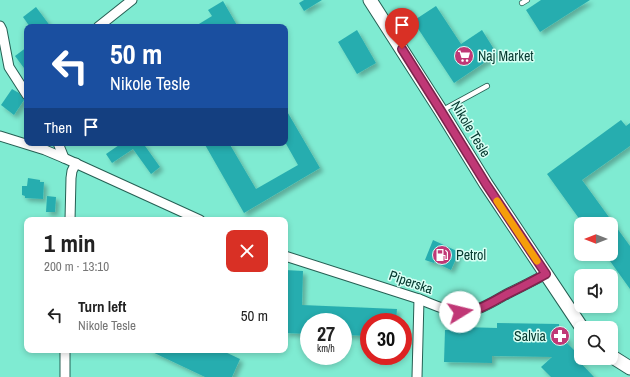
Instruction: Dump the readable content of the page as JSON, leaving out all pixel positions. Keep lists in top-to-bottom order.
{
  "streets": {
    "street": ["Nikole Tesle", "Piperska"]
  },
  "crossings": [
    ["Nikole Tesle", "Piperska"]
  ],
  "places": {
    "supermarket": ["Naj Market"],
    "fuel station": ["Petrol"],
    "pharmacy": ["Salvia"]
  },
  "north": "left",
  "page": {
    "turn": ["50 m", "Nikole Tesle"],
    "then": "Then",
    "heading": ["1 min", "200 m · 13:10"],
    "list": [
      {
        "name": "Turn left",
        "note": "Nikole Tesle",
        "value": "50 m"
      }
    ],
    "speed": "27 km/h",
    "limit": "30"
  }
}
